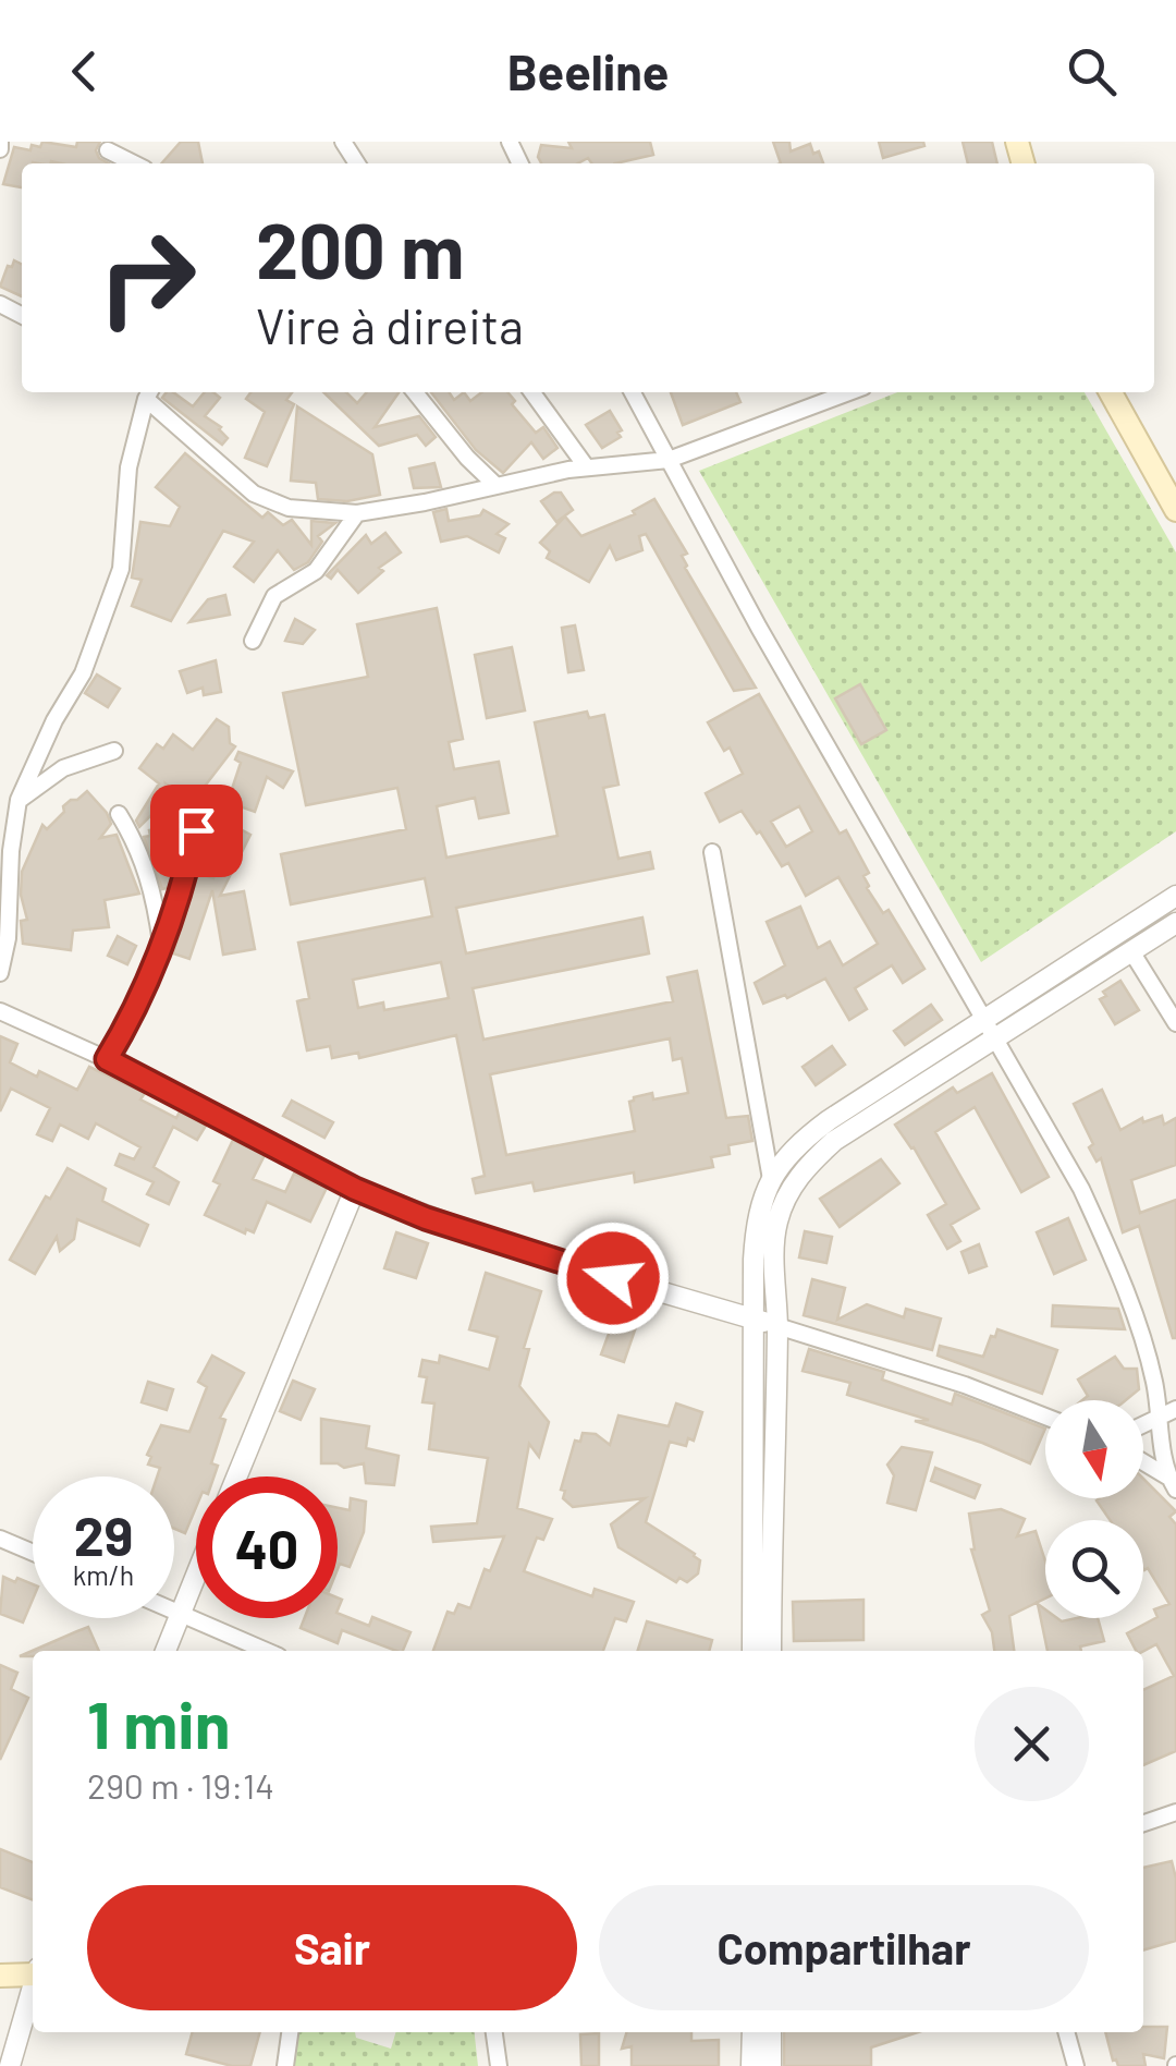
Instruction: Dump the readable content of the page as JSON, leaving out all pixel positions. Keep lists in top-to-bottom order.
{
  "north": "bottom",
  "page": {
    "header": "Beeline",
    "turn": ["200 m", "Vire à direita"],
    "speed": "29 km/h",
    "limit": "40",
    "heading": ["1 min", "290 m · 19:14"],
    "buttons": ["Sair", "Compartilhar"]
  }
}
